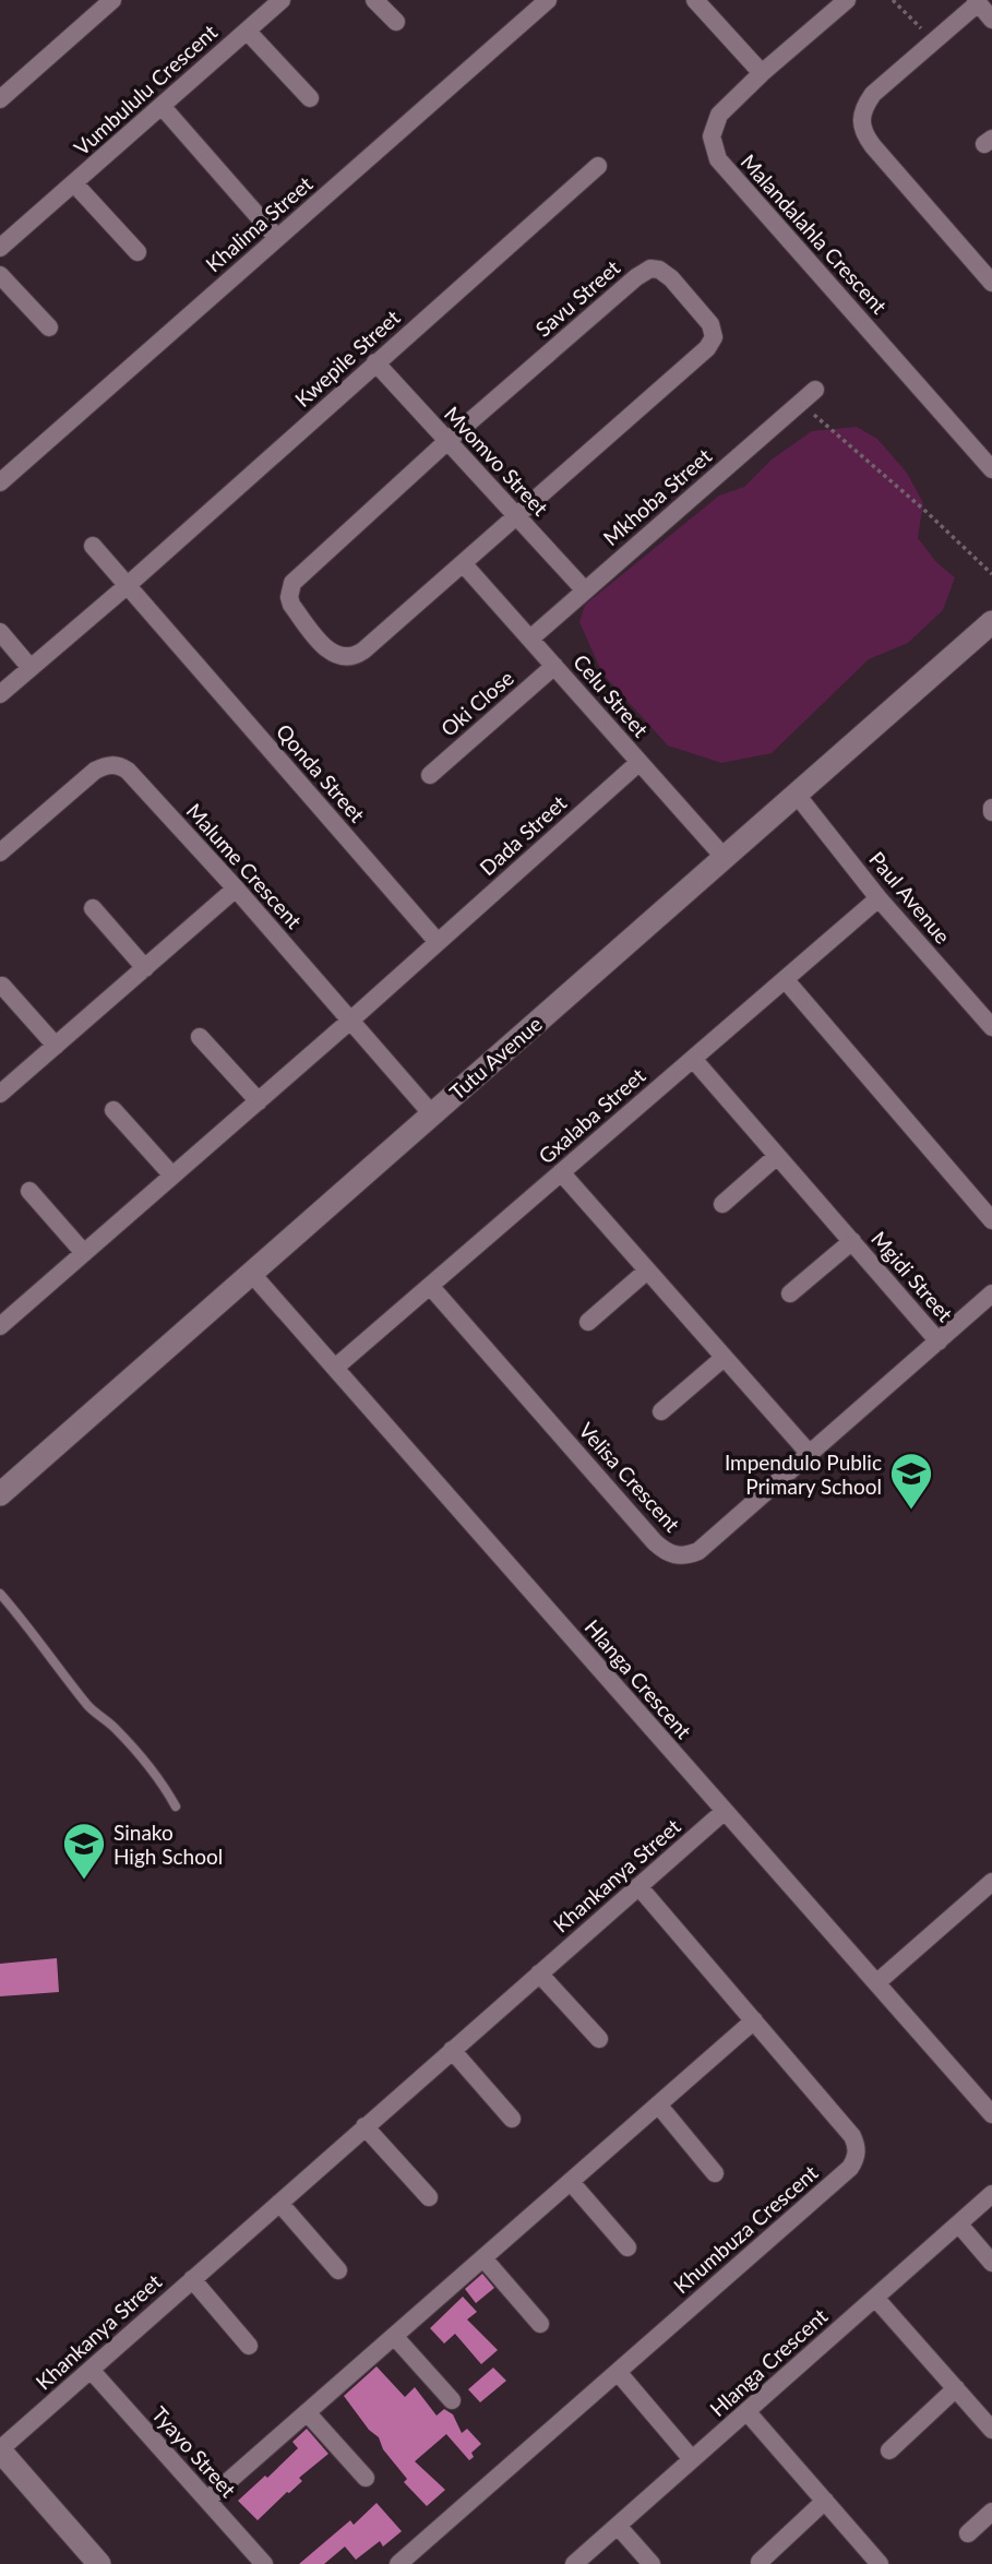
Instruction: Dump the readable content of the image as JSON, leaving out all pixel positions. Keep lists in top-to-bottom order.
{
  "streets": {
    "street": [
      "Vumbululu Crescent",
      "Khalima Street",
      "Malandalahla Crescent",
      "Savu Street",
      "Kwepile Street",
      "Mvomvo Street",
      "Mkhoba Street",
      "Celu Street",
      "Oki Close",
      "Qonda Street",
      "Dada Street",
      "Malume Crescent",
      "Paul Avenue",
      "Tutu Avenue",
      "Gxalaba Street",
      "Mgidi Street",
      "Velisa Crescent",
      "Hlanga Crescent",
      "Khankanya Street",
      "Khumbuza Crescent",
      "Tyayo Street"
    ]
  },
  "crossings": [
    ["Savu Street", "Mvomvo Street"],
    ["Savu Street", "Celu Street"],
    ["Kwepile Street", "Mvomvo Street"],
    ["Kwepile Street", "Qonda Street"],
    ["Mvomvo Street", "Mkhoba Street"],
    ["Mkhoba Street", "Celu Street"],
    ["Celu Street", "Oki Close"],
    ["Celu Street", "Dada Street"],
    ["Celu Street", "Tutu Avenue"],
    ["Qonda Street", "Dada Street"],
    ["Malume Crescent", "Tutu Avenue"],
    ["Paul Avenue", "Tutu Avenue"],
    ["Paul Avenue", "Gxalaba Street"],
    ["Tutu Avenue", "Hlanga Crescent"],
    ["Gxalaba Street", "Mgidi Street"],
    ["Gxalaba Street", "Velisa Crescent"],
    ["Gxalaba Street", "Hlanga Crescent"],
    ["Mgidi Street", "Velisa Crescent"],
    ["Hlanga Crescent", "Khankanya Street"],
    ["Khankanya Street", "Khumbuza Crescent"],
    ["Khankanya Street", "Tyayo Street"]
  ],
  "places": {
    "school or university": ["Impendulo Public Primary School", "Sinako High School"]
  }
}
